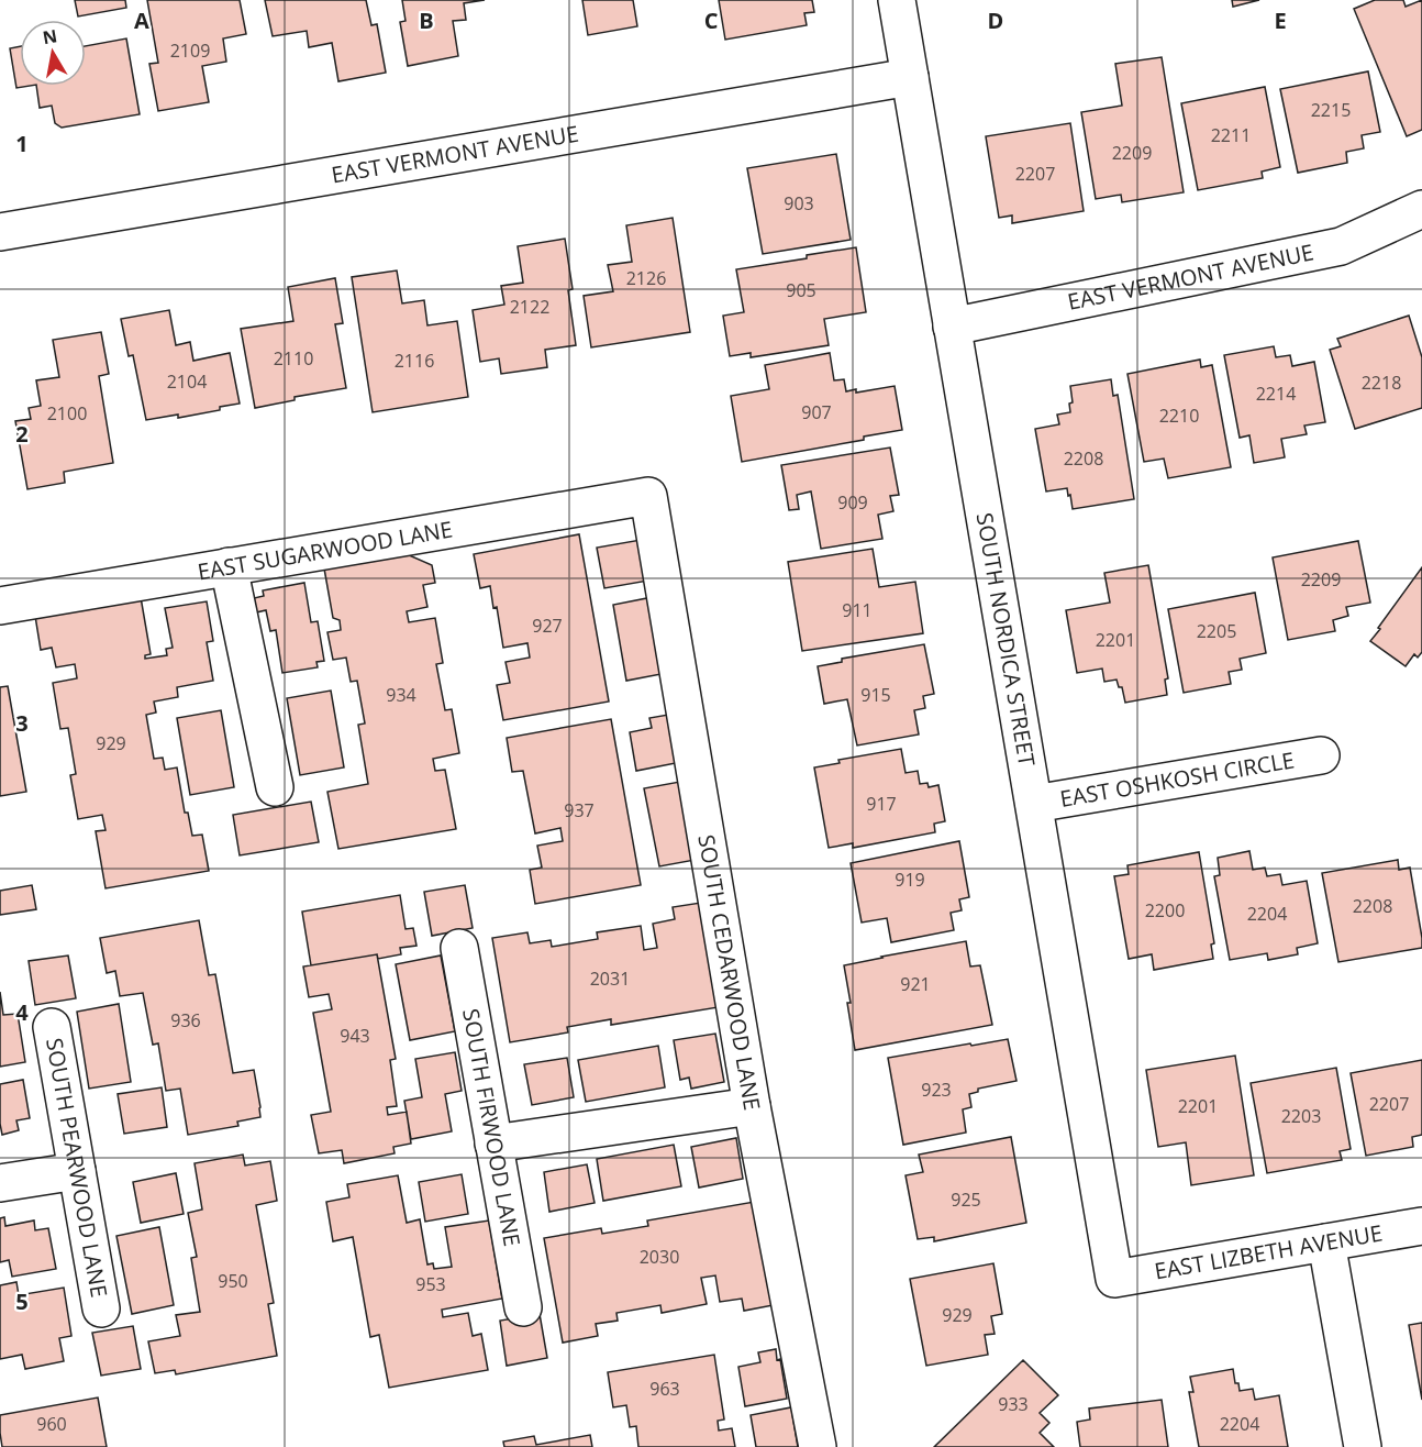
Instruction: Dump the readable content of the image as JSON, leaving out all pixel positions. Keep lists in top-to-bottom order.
{
  "streets": {
    "street": [
      "EAST VERMONT AVENUE",
      "EAST SUGARWOOD LANE",
      "SOUTH NORDICA STREET",
      "EAST OSHKOSH CIRCLE",
      "SOUTH CEDARWOOD LANE",
      "SOUTH FIRWOOD LANE",
      "SOUTH PEARWOOD LANE",
      "EAST LIZBETH AVENUE"
    ]
  },
  "crossings": [
    ["EAST VERMONT AVENUE", "SOUTH NORDICA STREET"],
    ["EAST SUGARWOOD LANE", "SOUTH CEDARWOOD LANE"],
    ["SOUTH NORDICA STREET", "EAST OSHKOSH CIRCLE"],
    ["SOUTH NORDICA STREET", "EAST LIZBETH AVENUE"]
  ],
  "house_numbers": [
    "2109",
    "2215",
    "2211",
    "2209",
    "2207",
    "903",
    "2126",
    "905",
    "2122",
    "2110",
    "2116",
    "2104",
    "2218",
    "2214",
    "907",
    "2100",
    "2210",
    "2208",
    "909",
    "2209",
    "911",
    "927",
    "2205",
    "2201",
    "934",
    "915",
    "929",
    "917",
    "937",
    "919",
    "2208",
    "2200",
    "2204",
    "2031",
    "921",
    "936",
    "943",
    "923",
    "2207",
    "2201",
    "2203",
    "925",
    "2030",
    "950",
    "953",
    "929",
    "963",
    "933",
    "960",
    "2204"
  ],
  "north": "top",
  "grid": {
    "columns": [
      "A",
      "B",
      "C",
      "D",
      "E"
    ],
    "rows": [
      "1",
      "2",
      "3",
      "4",
      "5"
    ]
  }
}
